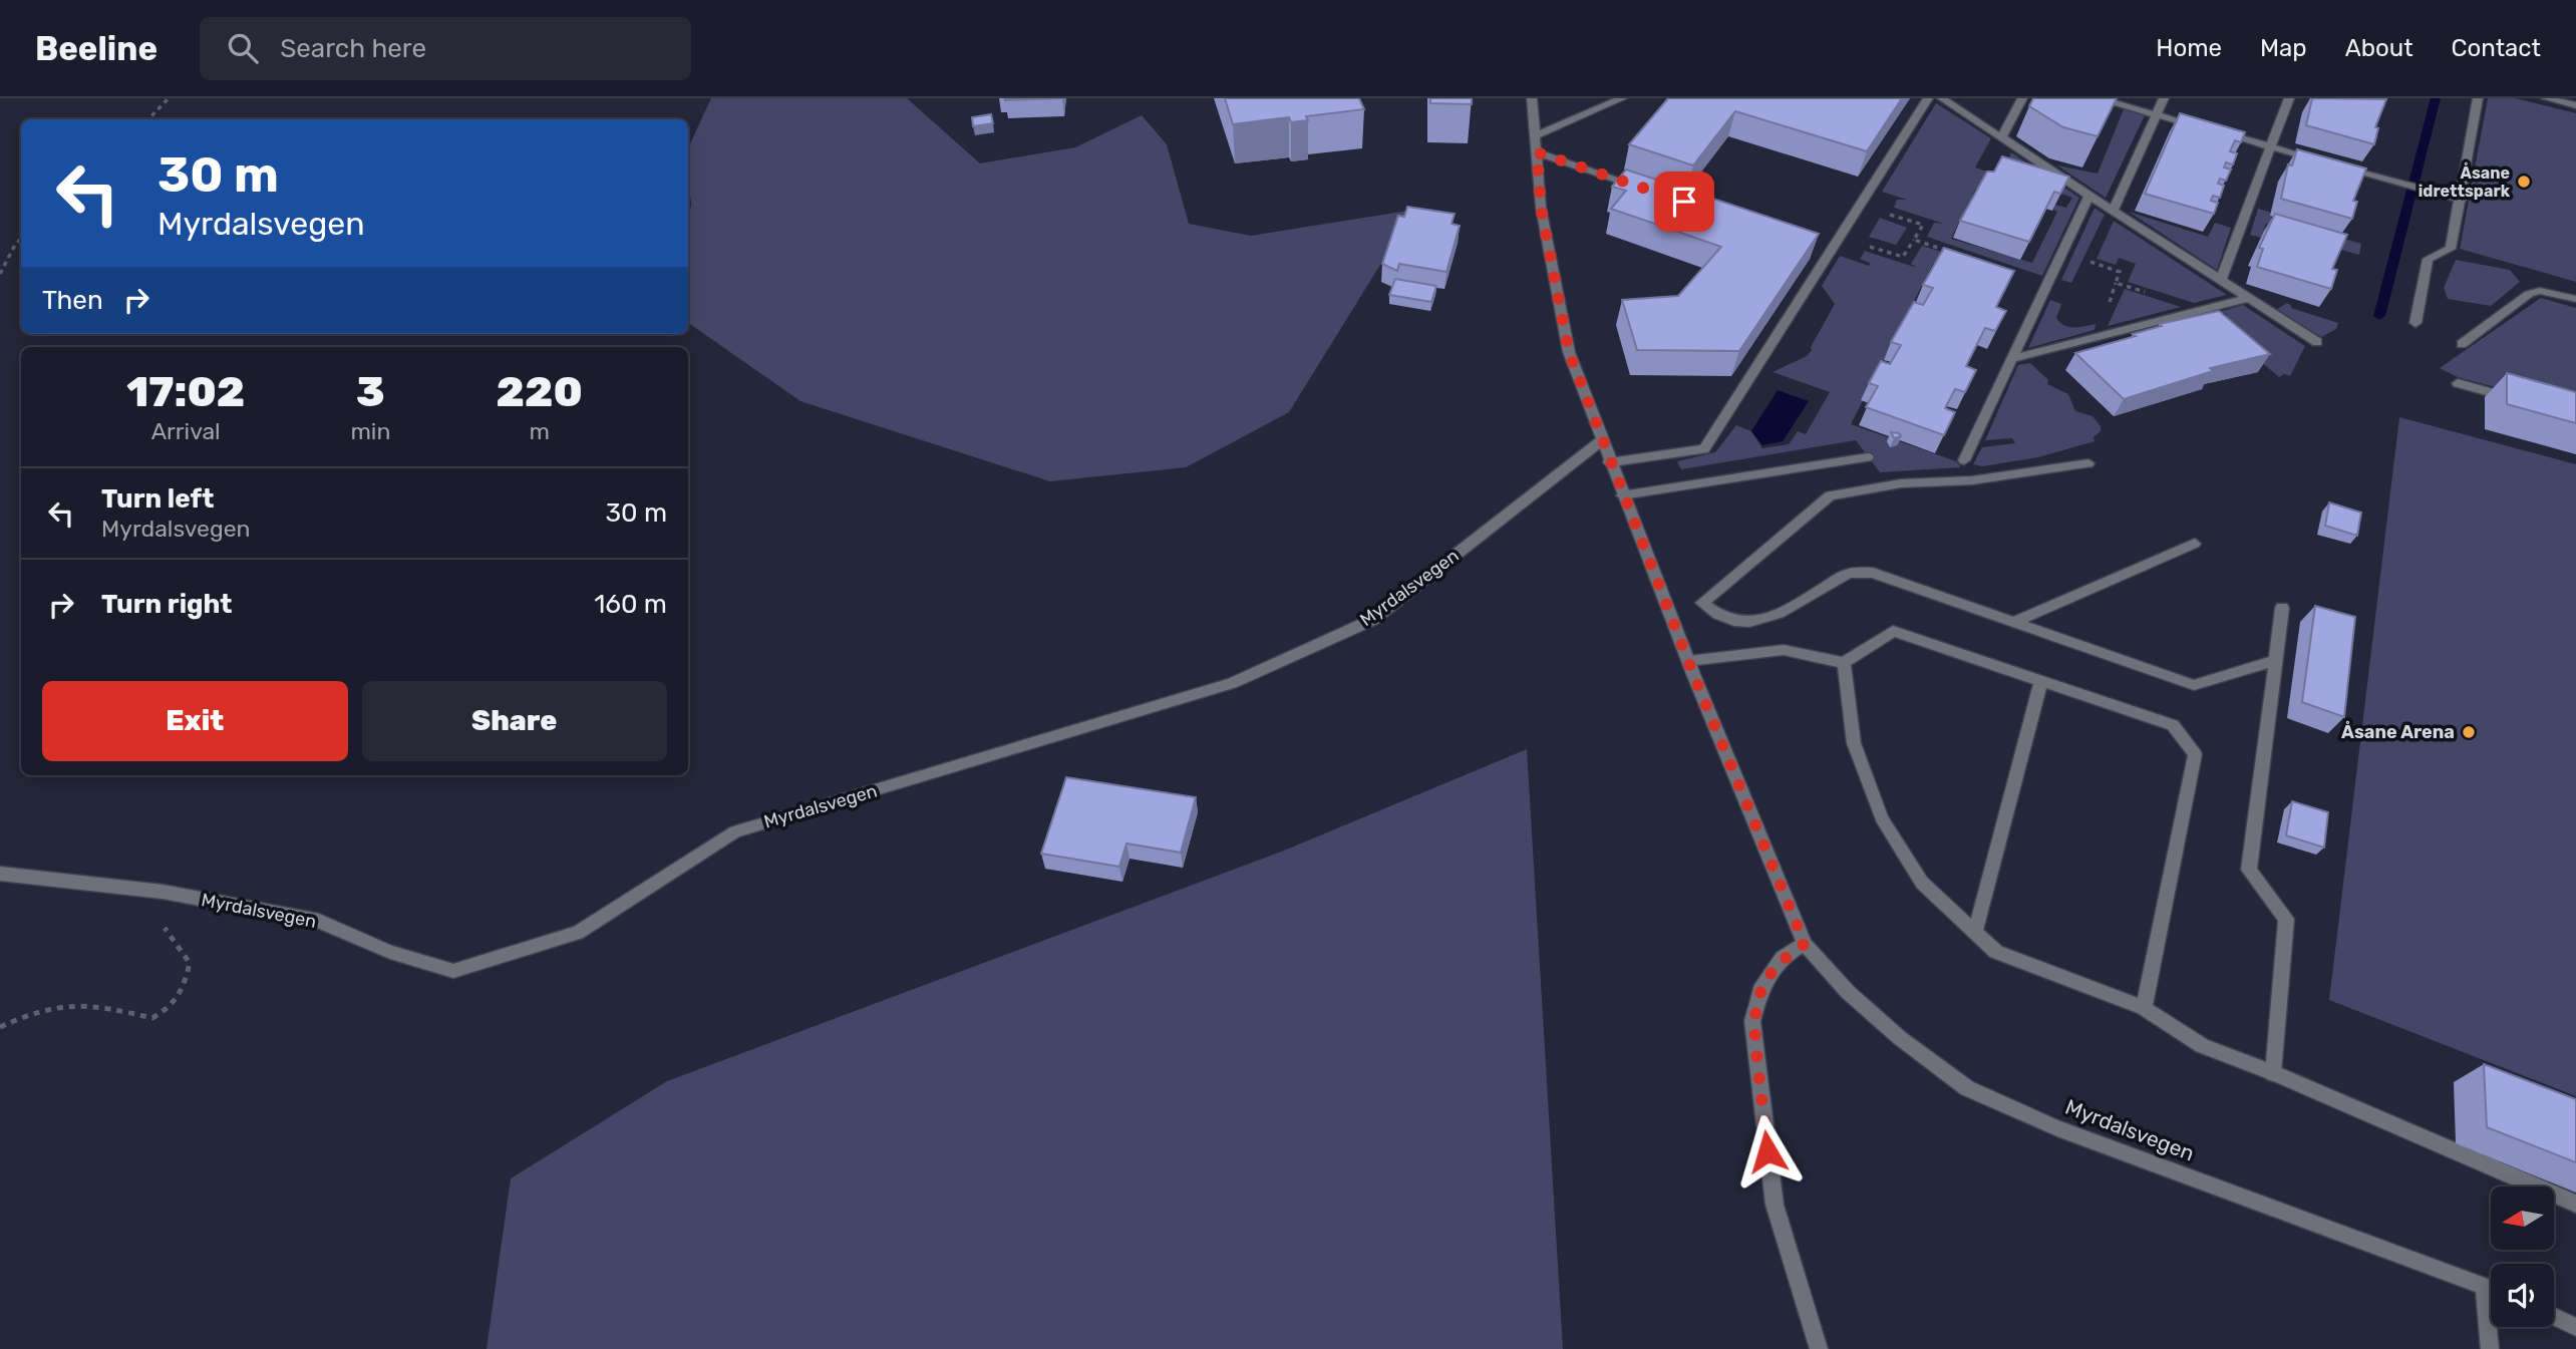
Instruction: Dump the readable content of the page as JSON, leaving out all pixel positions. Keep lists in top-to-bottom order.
{
  "streets": {
    "street": ["Myrdalsvegen"]
  },
  "places": ["Åsane idrettspark", "Åsane Arena"],
  "north": "left",
  "page": {
    "header": "Beeline",
    "search": "Search here",
    "nav": [
      "Home",
      "Map",
      "About",
      "Contact"
    ],
    "turn": ["30 m", "Myrdalsvegen"],
    "then": "Then",
    "eta": [
      "17:02",
      "Arrival",
      "3",
      "min",
      "220",
      "m"
    ],
    "list": [
      {
        "name": "Turn left",
        "note": "Myrdalsvegen",
        "value": "30 m"
      },
      {
        "name": "Turn right",
        "value": "160 m"
      }
    ],
    "buttons": ["Exit", "Share"]
  }
}
